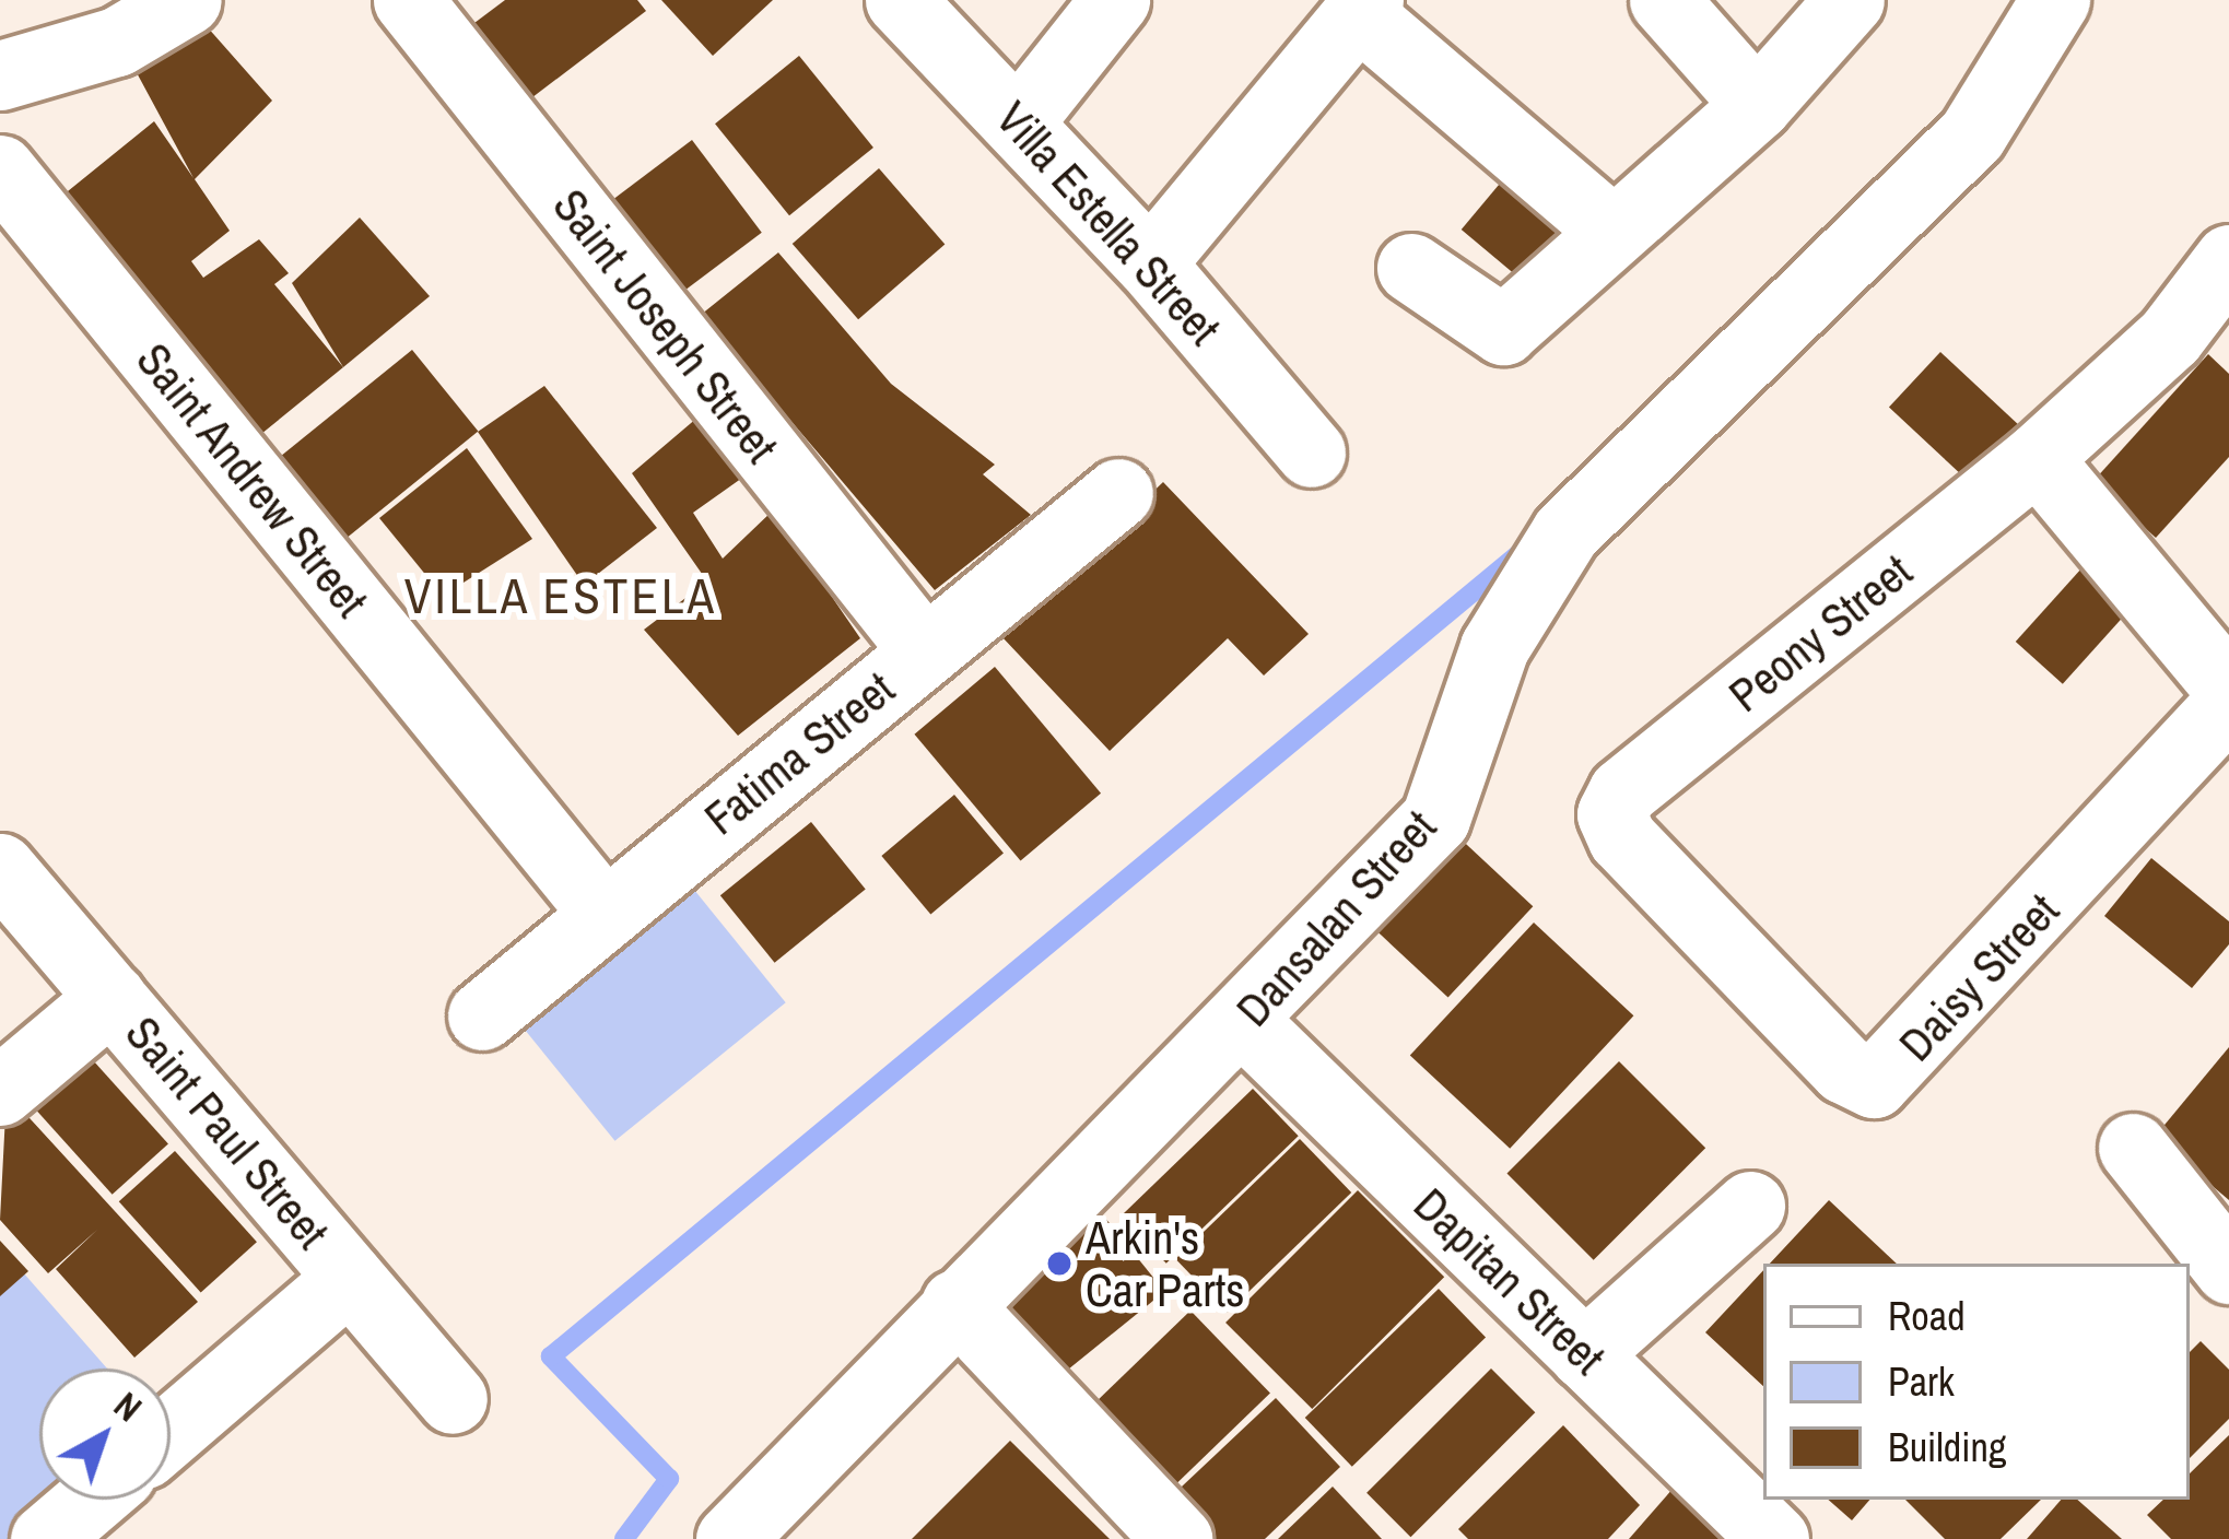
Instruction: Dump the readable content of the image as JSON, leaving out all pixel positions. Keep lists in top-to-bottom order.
{
  "streets": {
    "street": [
      "Villa Estella Street",
      "Saint Joseph Street",
      "Saint Andrew Street",
      "Peony Street",
      "Fatima Street",
      "Dansalan Street",
      "Daisy Street",
      "Saint Paul Street",
      "Dapitan Street"
    ]
  },
  "crossings": [
    ["Saint Joseph Street", "Fatima Street"],
    ["Saint Andrew Street", "Fatima Street"],
    ["Peony Street", "Daisy Street"],
    ["Dansalan Street", "Dapitan Street"]
  ],
  "districts": ["VILLA ESTELA"],
  "places": ["Arkin's Car Parts"],
  "legend": ["Road", "Park", "Building"],
  "north": "top right"
}
